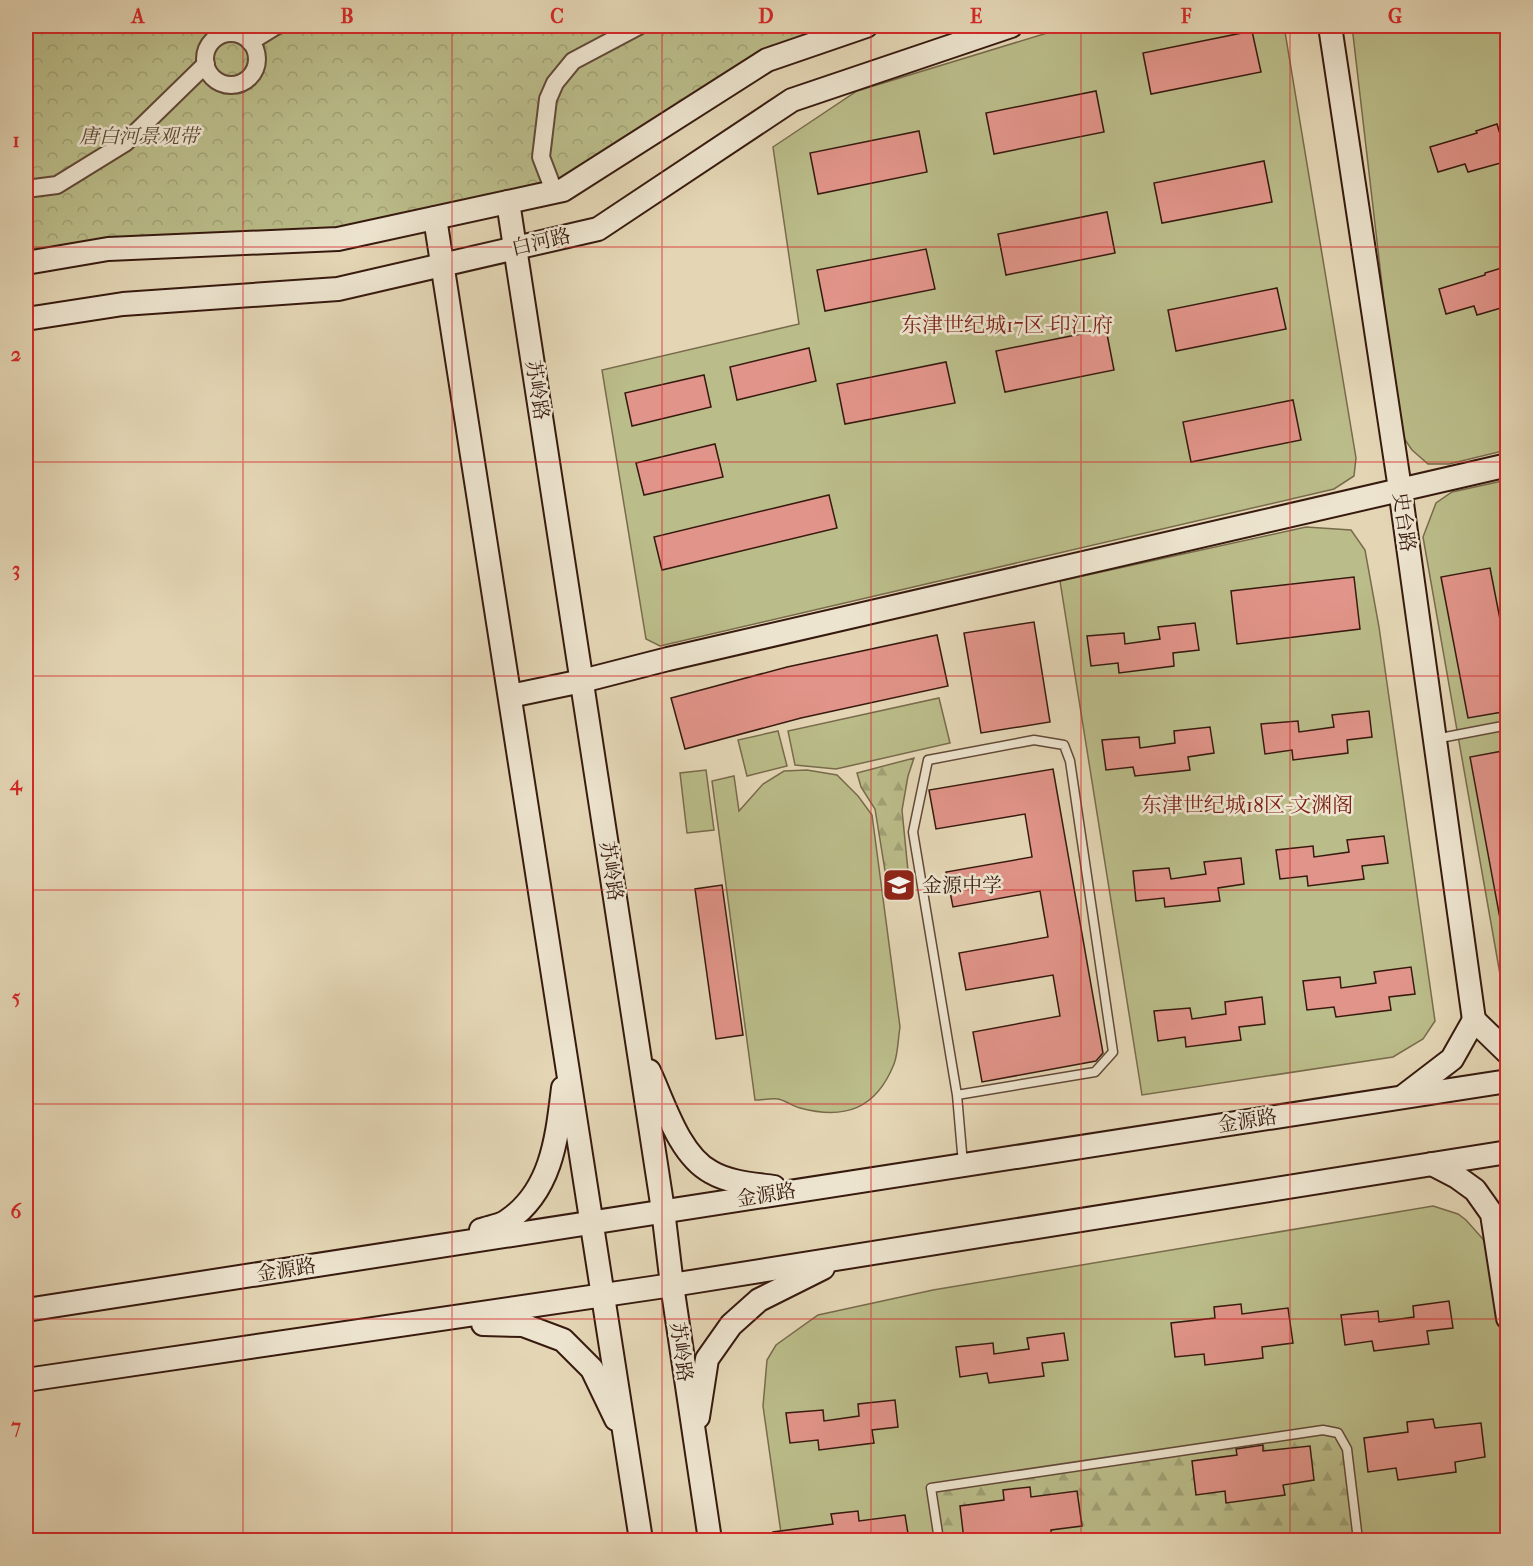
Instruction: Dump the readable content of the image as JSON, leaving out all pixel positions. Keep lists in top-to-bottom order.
{
  "streets": {
    "main road": [
      "白河路",
      "苏岭路",
      "史台路",
      "金源路"
    ]
  },
  "crossings": [
    ["白河路", "苏岭路"],
    ["苏岭路", "金源路"]
  ],
  "districts": ["东津世纪城17区-印江府", "东津世纪城18区-文渊阁"],
  "parks": ["唐白河景观带"],
  "places": {
    "school or university": ["金源中学"]
  },
  "grid": {
    "columns": [
      "A",
      "B",
      "C",
      "D",
      "E",
      "F",
      "G"
    ],
    "rows": [
      "1",
      "2",
      "3",
      "4",
      "5",
      "6",
      "7"
    ]
  }
}
